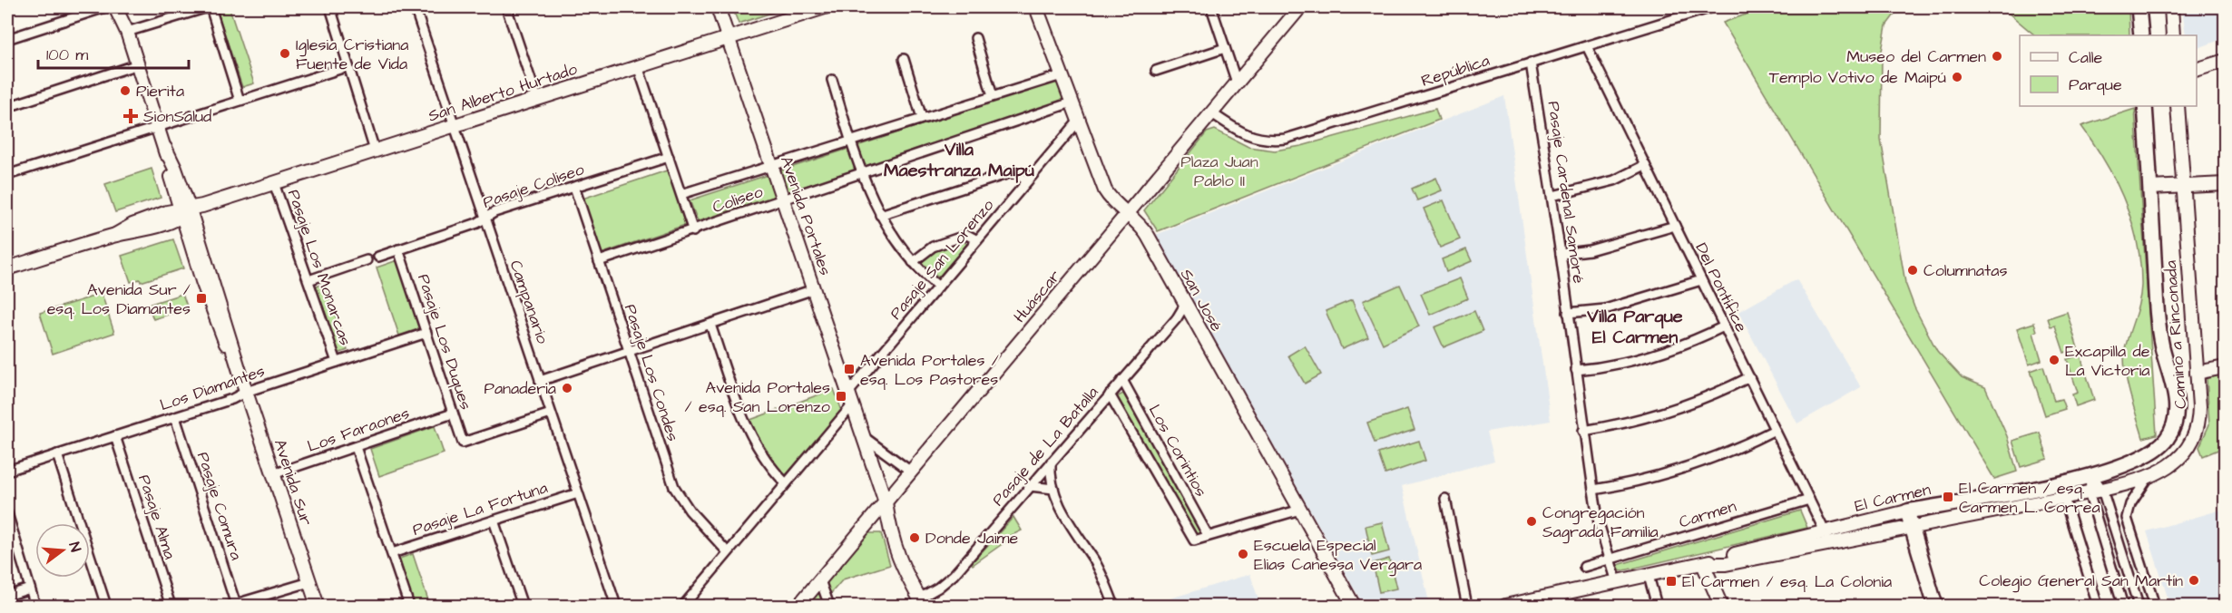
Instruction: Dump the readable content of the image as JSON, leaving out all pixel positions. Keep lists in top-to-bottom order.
{
  "streets": {
    "main road": [
      "San Alberto Hurtado",
      "Avenida Portales",
      "Huáscar",
      "San José",
      "Camino a Rinconada",
      "Avenida Sur",
      "El Carmen"
    ],
    "street": [
      "República",
      "Pasaje Coliseo",
      "Pasaje Cardenal Samoré",
      "Coliseo",
      "Pasaje San Lorenzo",
      "Pasaje Los Monarcas",
      "Del Pontífice",
      "Campanario",
      "Pasaje Los Duques",
      "Pasaje Los Condes",
      "Los Diamantes",
      "Los Faraones",
      "Pasaje de La Batalla",
      "Los Corintios",
      "Pasaje Comura",
      "Pasaje La Fortuna",
      "Carmen",
      "Pasaje Alma"
    ]
  },
  "crossings": [
    ["República", "Pasaje Cardenal Samoré"],
    ["República", "Del Pontífice"],
    ["República", "Huáscar"],
    ["San Alberto Hurtado", "Avenida Portales"],
    ["San Alberto Hurtado", "Pasaje Los Monarcas"],
    ["San Alberto Hurtado", "Campanario"],
    ["San Alberto Hurtado", "Avenida Sur"],
    ["Pasaje Coliseo", "Campanario"],
    ["Pasaje Coliseo", "Pasaje Los Duques"],
    ["Pasaje Coliseo", "Pasaje Los Condes"],
    ["Pasaje Cardenal Samoré", "El Carmen"],
    ["Pasaje Cardenal Samoré", "Carmen"],
    ["Coliseo", "Avenida Portales"],
    ["Coliseo", "San José"],
    ["Coliseo", "Pasaje Los Condes"],
    ["Avenida Portales", "Pasaje San Lorenzo"],
    ["Avenida Portales", "Huáscar"],
    ["Avenida Portales", "Pasaje de La Batalla"],
    ["Pasaje San Lorenzo", "San José"],
    ["Pasaje Los Monarcas", "Los Diamantes"],
    ["Del Pontífice", "El Carmen"],
    ["Del Pontífice", "Carmen"],
    ["Huáscar", "San José"],
    ["San José", "Pasaje de La Batalla"],
    ["Campanario", "Pasaje Los Duques"],
    ["Campanario", "Pasaje La Fortuna"],
    ["Camino a Rinconada", "El Carmen"],
    ["Pasaje Los Duques", "Los Diamantes"],
    ["Pasaje Los Duques", "Los Faraones"],
    ["Los Diamantes", "Avenida Sur"],
    ["Los Diamantes", "Pasaje Comura"],
    ["Los Diamantes", "Pasaje Alma"],
    ["Los Faraones", "Avenida Sur"],
    ["Pasaje de La Batalla", "Los Corintios"]
  ],
  "districts": ["Villa Maestranza Maipú", "Villa Parque El Carmen"],
  "parks": ["Plaza Juan Pablo II"],
  "places": {
    "other": [
      "Iglesia Cristiana Fuente de Vida",
      "Museo del Carmen",
      "Templo Votivo de Maipú",
      "Pierita",
      "Columnatas",
      "Excapilla de La Victoria",
      "Panaderia",
      "Congregación Sagrada Familia",
      "Donde Jaime",
      "Escuela Especial Elias Canessa Vergara",
      "Colegio General San Martín"
    ],
    "health": ["SionSalud"],
    "transit": [
      "Avenida Sur / esq. Los Diamantes",
      "Avenida Portales / esq. Los Pastores",
      "Avenida Portales / esq. San Lorenzo",
      "El Carmen / esq. Carmen L. Correa",
      "El Carmen / esq. La Colonia"
    ]
  },
  "legend": ["Calle", "Parque"],
  "scale_bar": "100 m",
  "north": "right"
}
